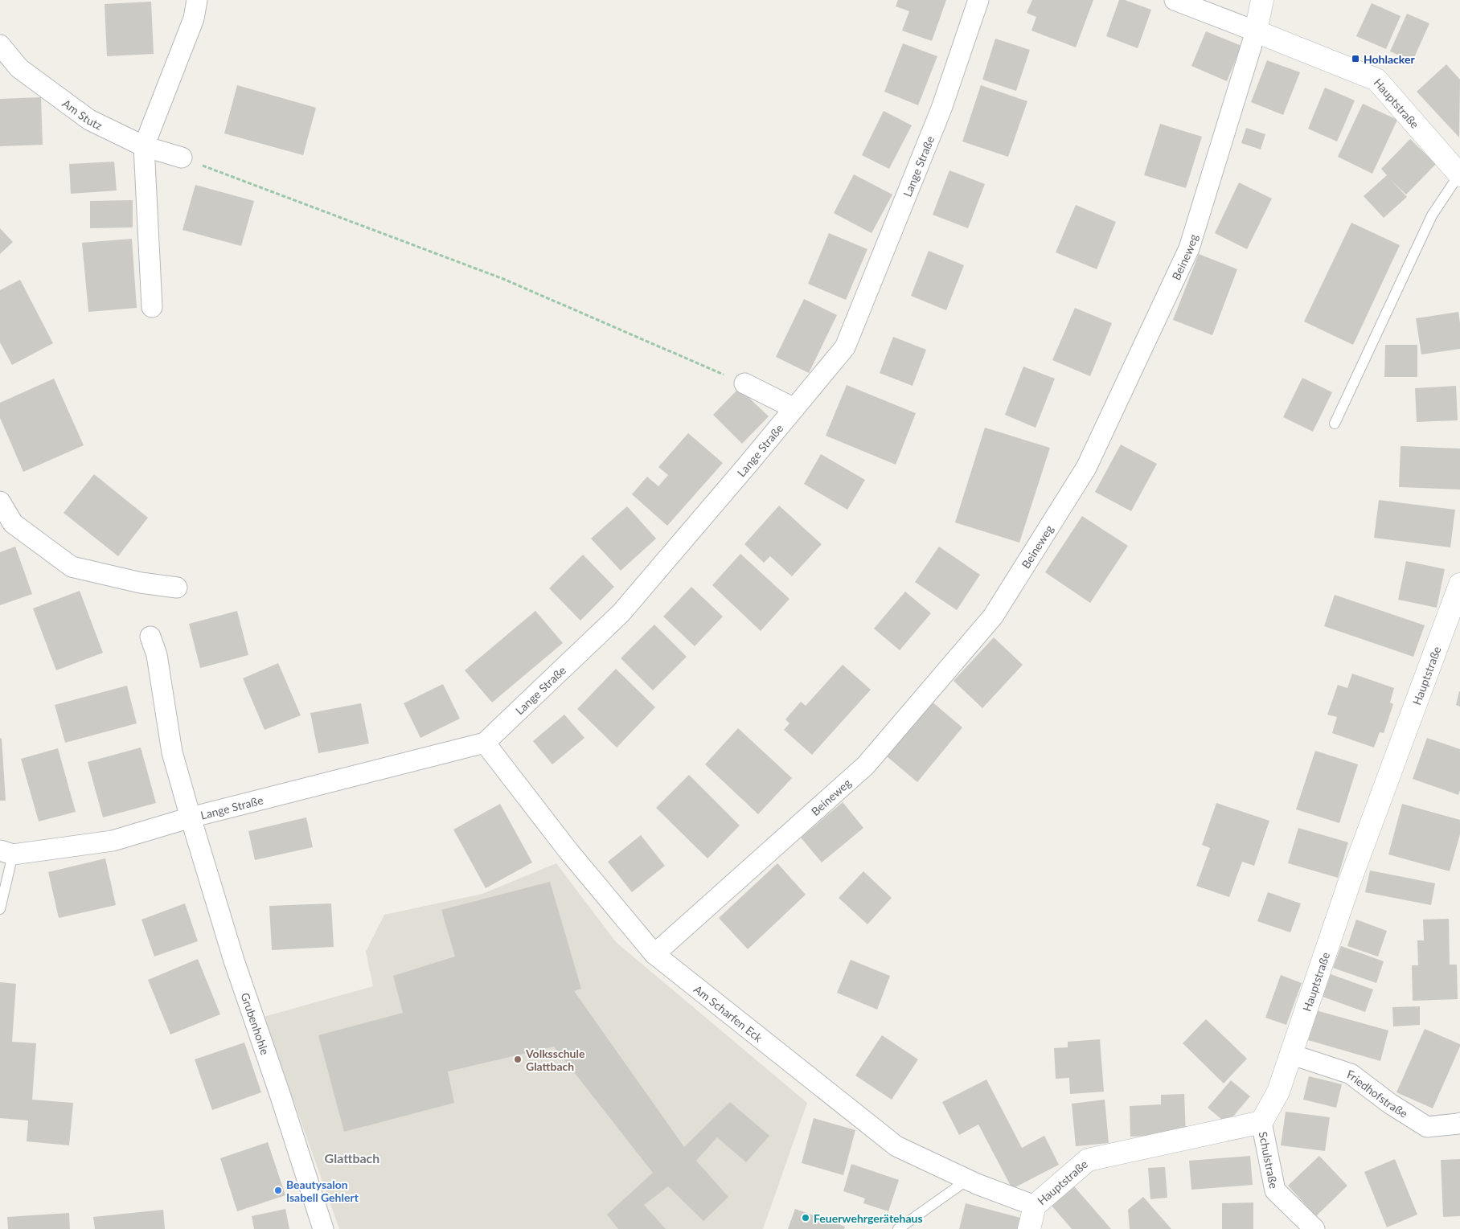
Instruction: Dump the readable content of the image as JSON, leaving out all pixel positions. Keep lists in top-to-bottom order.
{
  "streets": {
    "street": [
      "Hauptstraße",
      "Am Stutz",
      "Lange Straße",
      "Beineweg",
      "Am Scharfen Eck",
      "Grubenhohle",
      "Friedhofstraße",
      "Schulstraße"
    ]
  },
  "crossings": [
    ["Hauptstraße", "Beineweg"],
    ["Hauptstraße", "Am Scharfen Eck"],
    ["Hauptstraße", "Friedhofstraße"],
    ["Hauptstraße", "Schulstraße"],
    ["Lange Straße", "Am Scharfen Eck"],
    ["Lange Straße", "Grubenhohle"],
    ["Beineweg", "Am Scharfen Eck"]
  ],
  "districts": ["Glattbach"],
  "places": {
    "transit": ["Hohlacker"],
    "other": ["Volksschule Glattbach", "Beautysalon Isabell Gehlert", "Feuerwehrgerätehaus"]
  }
}
